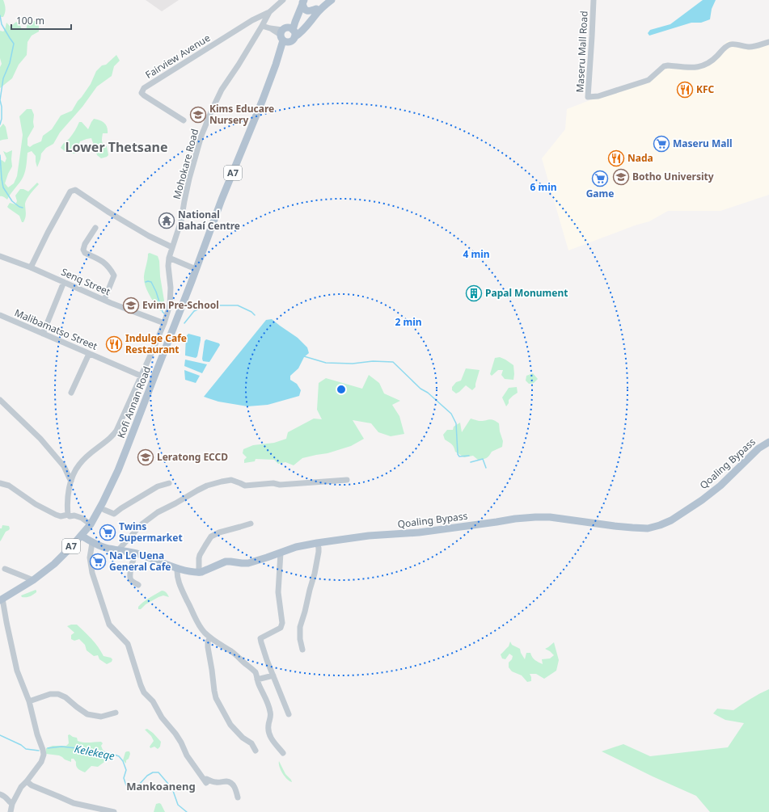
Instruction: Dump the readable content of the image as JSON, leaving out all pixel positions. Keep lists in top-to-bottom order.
{
  "streets": {
    "main road": ["A7", "Kofi Annan Road", "Qoaling Bypass"],
    "street": [
      "Maseru Mall Road",
      "Fairview Avenue",
      "Mohokare Road",
      "Senq Street",
      "Malibamatso Street"
    ]
  },
  "crossings": [
    ["Fairview Avenue", "Mohokare Road"],
    ["Mohokare Road", "Senq Street"],
    ["Mohokare Road", "Malibamatso Street"]
  ],
  "districts": ["Lower Thetsane", "Mankoaneng"],
  "water": ["Kelekeqe"],
  "places": {
    "restaurant": ["KFC", "Nada", "Indulge Cafe Restaurant"],
    "school or university": [
      "Kims Educare Nursery",
      "Botho University",
      "Evim Pre-School",
      "Leratong ECCD"
    ],
    "supermarket": [
      "Maseru Mall",
      "Game",
      "Twins Supermarket",
      "Na Le Uena General Cafe"
    ],
    "temple": ["National Bahaí Centre"],
    "building": ["Papal Monument"]
  },
  "scale_bar": "100 m",
  "rings": ["6 min", "4 min", "2 min"]
}
